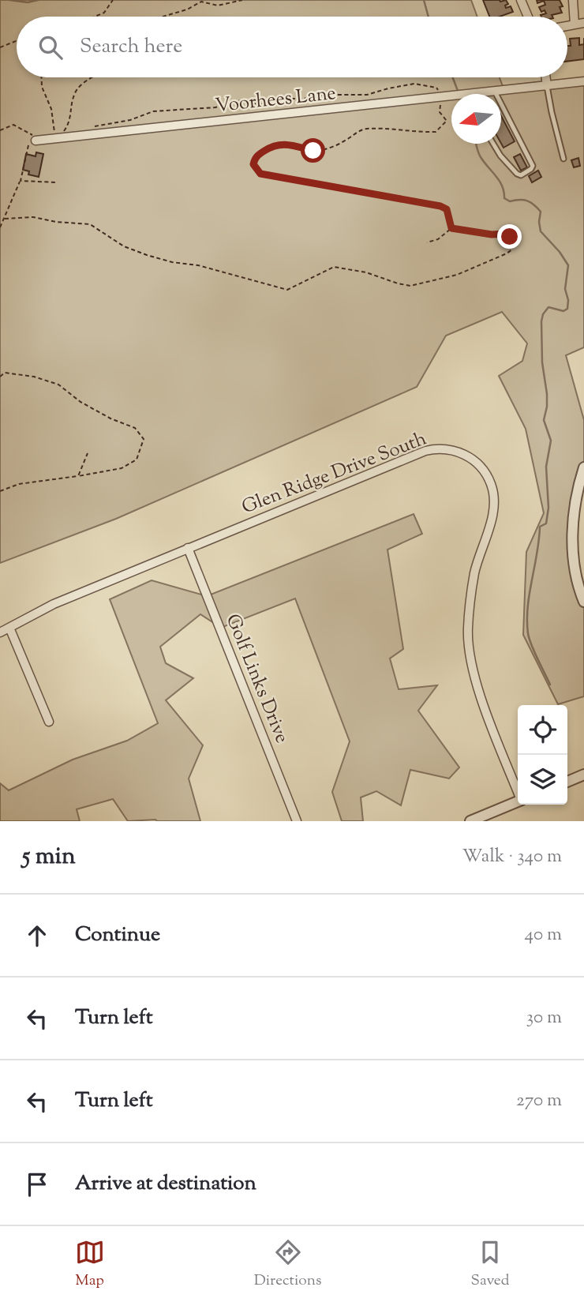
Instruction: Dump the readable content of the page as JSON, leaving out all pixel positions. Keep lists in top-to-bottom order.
{
  "streets": {
    "street": ["Voorhees Lane", "Glen Ridge Drive South", "Golf Links Drive"]
  },
  "crossings": [
    ["Glen Ridge Drive South", "Golf Links Drive"]
  ],
  "north": "left",
  "page": {
    "search": "Search here",
    "heading": ["5 min", "Walk · 340 m"],
    "list": [
      ["Continue", "40 m"],
      ["Turn left", "30 m"],
      ["Turn left", "270 m"],
      "Arrive at destination"
    ],
    "nav": ["Map", "Directions", "Saved"]
  }
}
